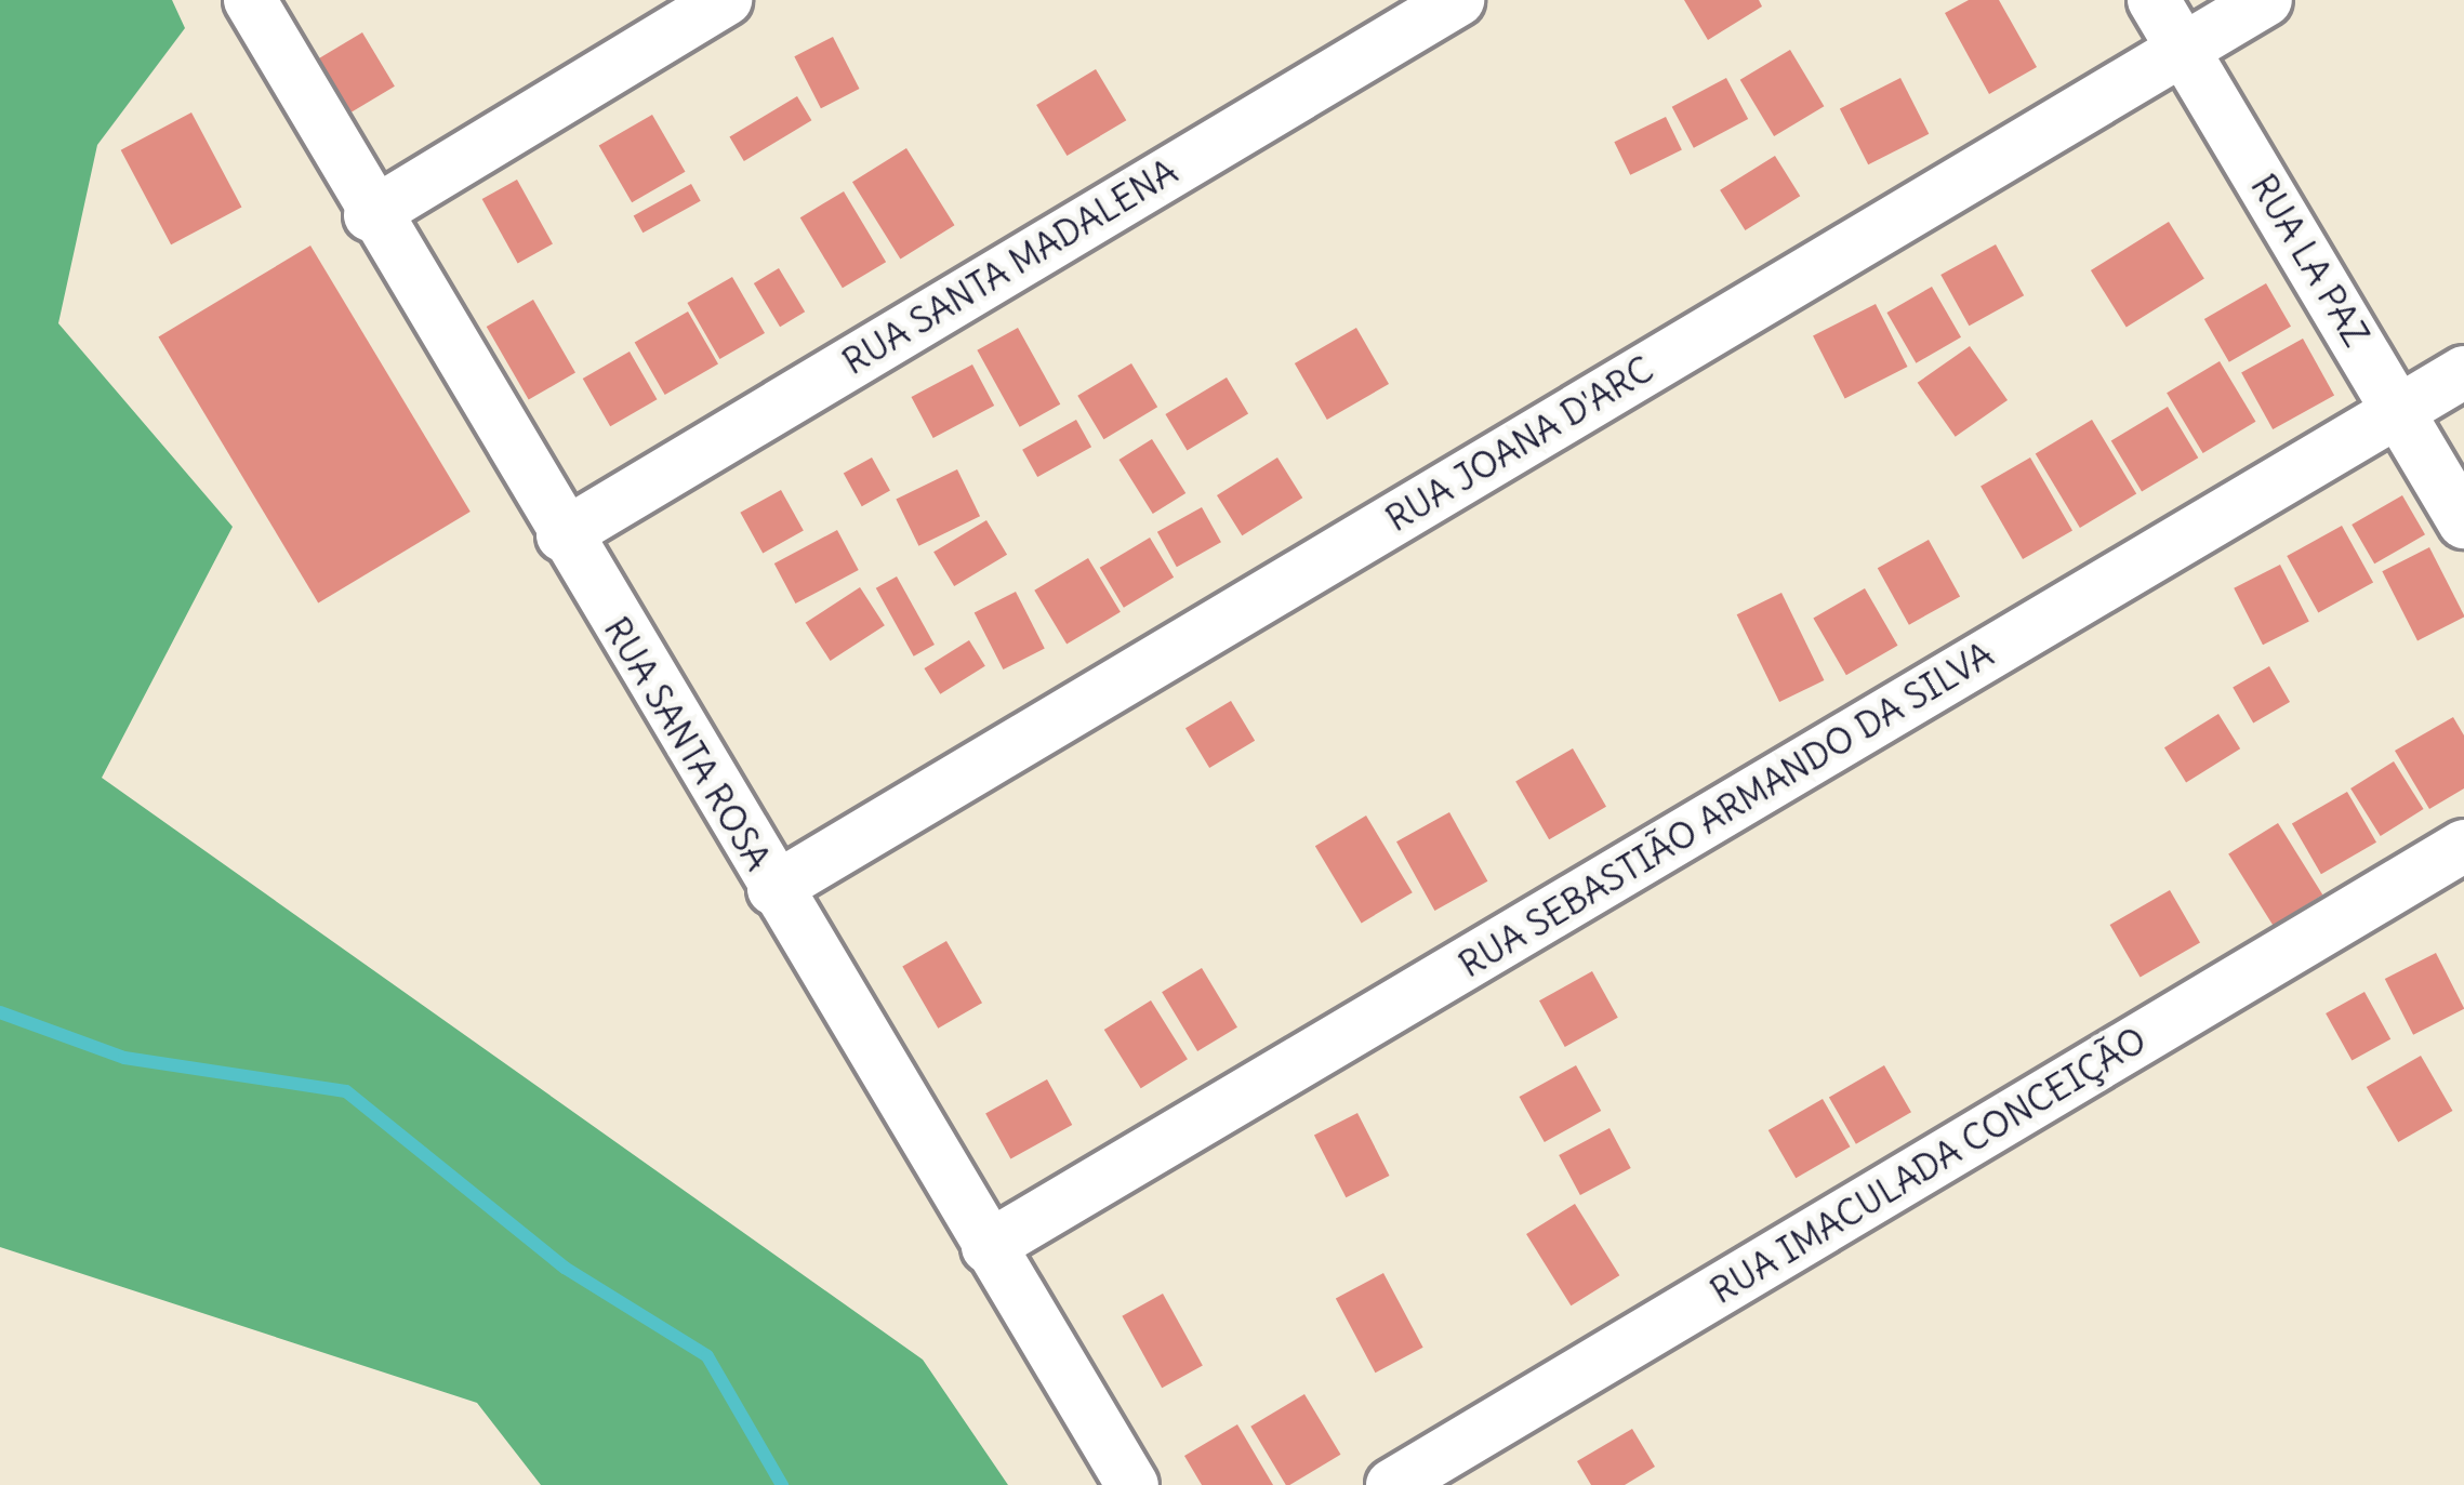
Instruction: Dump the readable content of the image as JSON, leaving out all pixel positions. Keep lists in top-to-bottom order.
{
  "streets": {
    "street": [
      "RUA LA PAZ",
      "RUA SANTA MADALENA",
      "RUA JOANA D'ARC",
      "RUA SANTA ROSA",
      "RUA SEBASTIÃO ARMANDO DA SILVA",
      "RUA IMACULADA CONCEIÇÃO"
    ]
  },
  "crossings": [
    ["RUA LA PAZ", "RUA JOANA D'ARC"],
    ["RUA LA PAZ", "RUA SEBASTIÃO ARMANDO DA SILVA"],
    ["RUA SANTA MADALENA", "RUA SANTA ROSA"],
    ["RUA JOANA D'ARC", "RUA SANTA ROSA"],
    ["RUA SANTA ROSA", "RUA SEBASTIÃO ARMANDO DA SILVA"]
  ]
}
